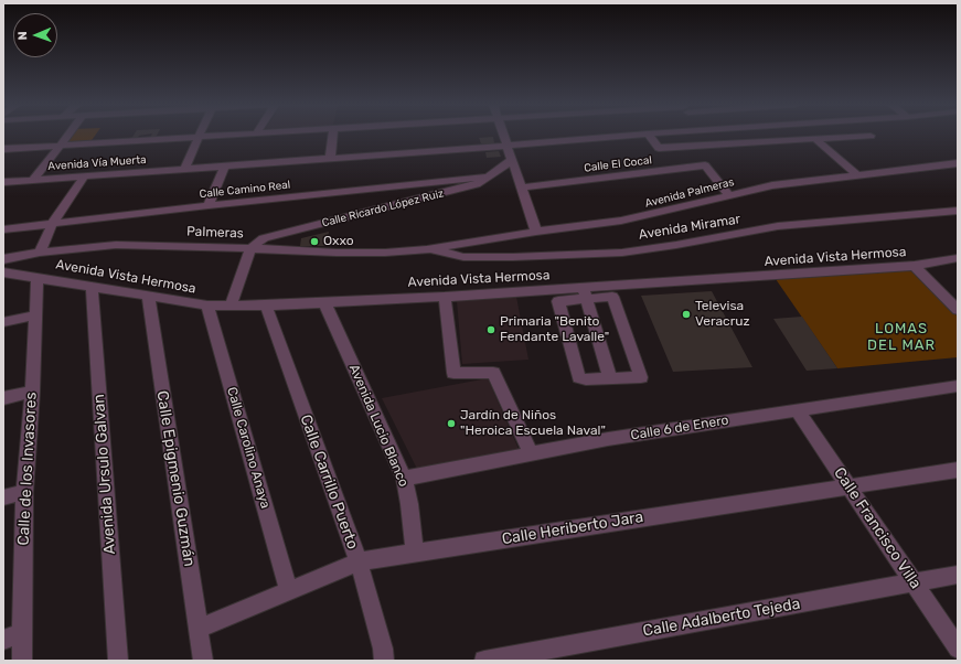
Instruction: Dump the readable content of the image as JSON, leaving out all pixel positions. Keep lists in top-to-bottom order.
{
  "streets": {
    "street": [
      "Avenida Vía Muerta",
      "Calle El Cocal",
      "Calle Camino Real",
      "Avenida Palmeras",
      "Calle Ricardo López Ruiz",
      "Avenida Miramar",
      "Palmeras",
      "Avenida Vista Hermosa",
      "Avenida Lucio Blanco",
      "Calle 6 de Enero",
      "Calle Carolino Anaya",
      "Calle de los Invasores",
      "Avenida Ursulo Galvan",
      "Calle Epigmenio Guzmán",
      "Calle Carrillo Puerto",
      "Calle Heriberto Jara",
      "Calle Francisco Villa",
      "Calle Adalberto Tejeda"
    ]
  },
  "crossings": [
    ["Calle El Cocal", "Avenida Palmeras"],
    ["Calle Camino Real", "Calle Ricardo López Ruiz"],
    ["Avenida Palmeras", "Avenida Miramar"],
    ["Avenida Palmeras", "Palmeras"],
    ["Calle Ricardo López Ruiz", "Palmeras"],
    ["Avenida Miramar", "Palmeras"],
    ["Avenida Vista Hermosa", "Avenida Lucio Blanco"],
    ["Avenida Vista Hermosa", "Calle Carolino Anaya"],
    ["Avenida Vista Hermosa", "Calle de los Invasores"],
    ["Avenida Vista Hermosa", "Avenida Ursulo Galvan"],
    ["Avenida Vista Hermosa", "Calle Epigmenio Guzmán"],
    ["Avenida Vista Hermosa", "Calle Carrillo Puerto"],
    ["Avenida Lucio Blanco", "Calle 6 de Enero"],
    ["Avenida Lucio Blanco", "Calle Heriberto Jara"],
    ["Calle 6 de Enero", "Calle Francisco Villa"],
    ["Calle Carolino Anaya", "Calle Heriberto Jara"],
    ["Calle Epigmenio Guzmán", "Calle Heriberto Jara"],
    ["Calle Carrillo Puerto", "Calle Heriberto Jara"],
    ["Calle Heriberto Jara", "Calle Francisco Villa"],
    ["Calle Francisco Villa", "Calle Adalberto Tejeda"]
  ],
  "districts": ["LOMAS DEL MAR"],
  "places": [
    "Oxxo",
    "Televisa Veracruz",
    "Primaria \"Benito Fendante Lavalle\"",
    "Jardín de Niños \"Heroica Escuela Naval\""
  ],
  "north": "left"
}
